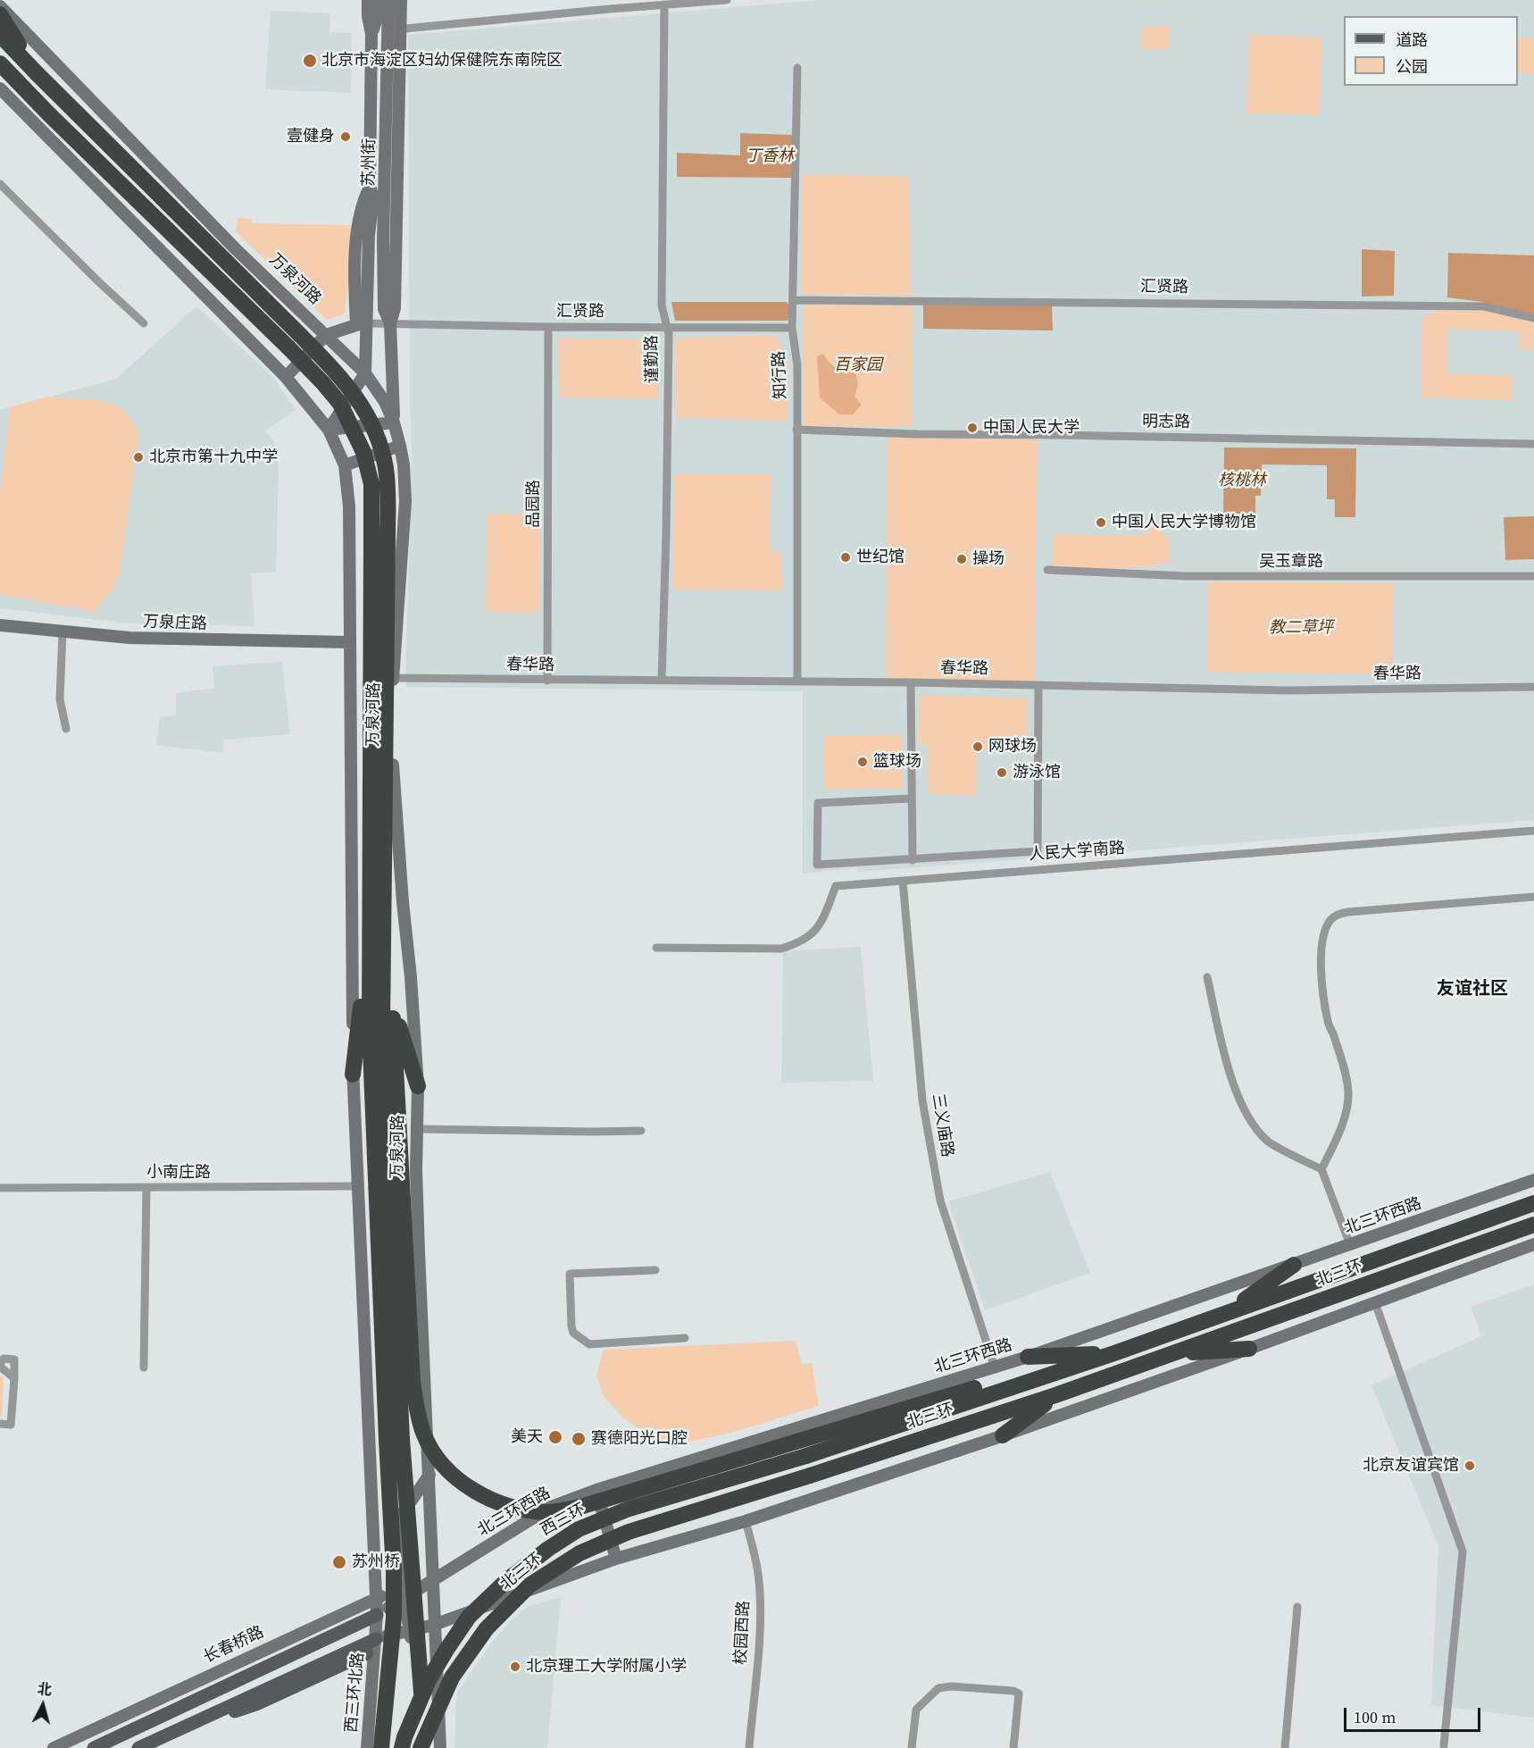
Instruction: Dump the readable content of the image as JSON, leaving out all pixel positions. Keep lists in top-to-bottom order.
{
  "streets": {
    "highway": ["万泉河路", "北三环", "西三环"],
    "main road": ["长春桥路"],
    "street": [
      "苏州街",
      "汇贤路",
      "谨勤路",
      "知行路",
      "明志路",
      "品园路",
      "吴玉章路",
      "万泉庄路",
      "春华路",
      "人民大学南路",
      "三义庙路",
      "小南庄路",
      "北三环西路",
      "校园西路",
      "西三环北路"
    ]
  },
  "crossings": [
    ["苏州街", "万泉河路"],
    ["苏州街", "汇贤路"],
    ["万泉河路", "万泉庄路"],
    ["万泉河路", "春华路"],
    ["万泉河路", "小南庄路"],
    ["万泉河路", "北三环西路"],
    ["万泉河路", "长春桥路"],
    ["万泉河路", "西三环北路"],
    ["汇贤路", "谨勤路"],
    ["汇贤路", "知行路"],
    ["汇贤路", "品园路"],
    ["谨勤路", "春华路"],
    ["知行路", "明志路"],
    ["知行路", "春华路"],
    ["品园路", "春华路"],
    ["人民大学南路", "三义庙路"],
    ["三义庙路", "北三环西路"],
    ["北三环西路", "长春桥路"],
    ["北三环", "西三环"],
    ["长春桥路", "西三环北路"]
  ],
  "districts": ["友谊社区"],
  "parks": [
    "丁香林",
    "百家园",
    "核桃林",
    "教二草坪"
  ],
  "places": [
    "北京市海淀区妇幼保健院东南院区",
    "壹健身",
    "中国人民大学",
    "北京市第十九中学",
    "中国人民大学博物馆",
    "世纪馆",
    "操场",
    "网球场",
    "篮球场",
    "游泳馆",
    "美天",
    "赛德阳光口腔",
    "北京友谊宾馆",
    "苏州桥",
    "北京理工大学附属小学"
  ],
  "legend": ["道路", "公园"],
  "scale_bar": "100 m",
  "north": "top"
}
